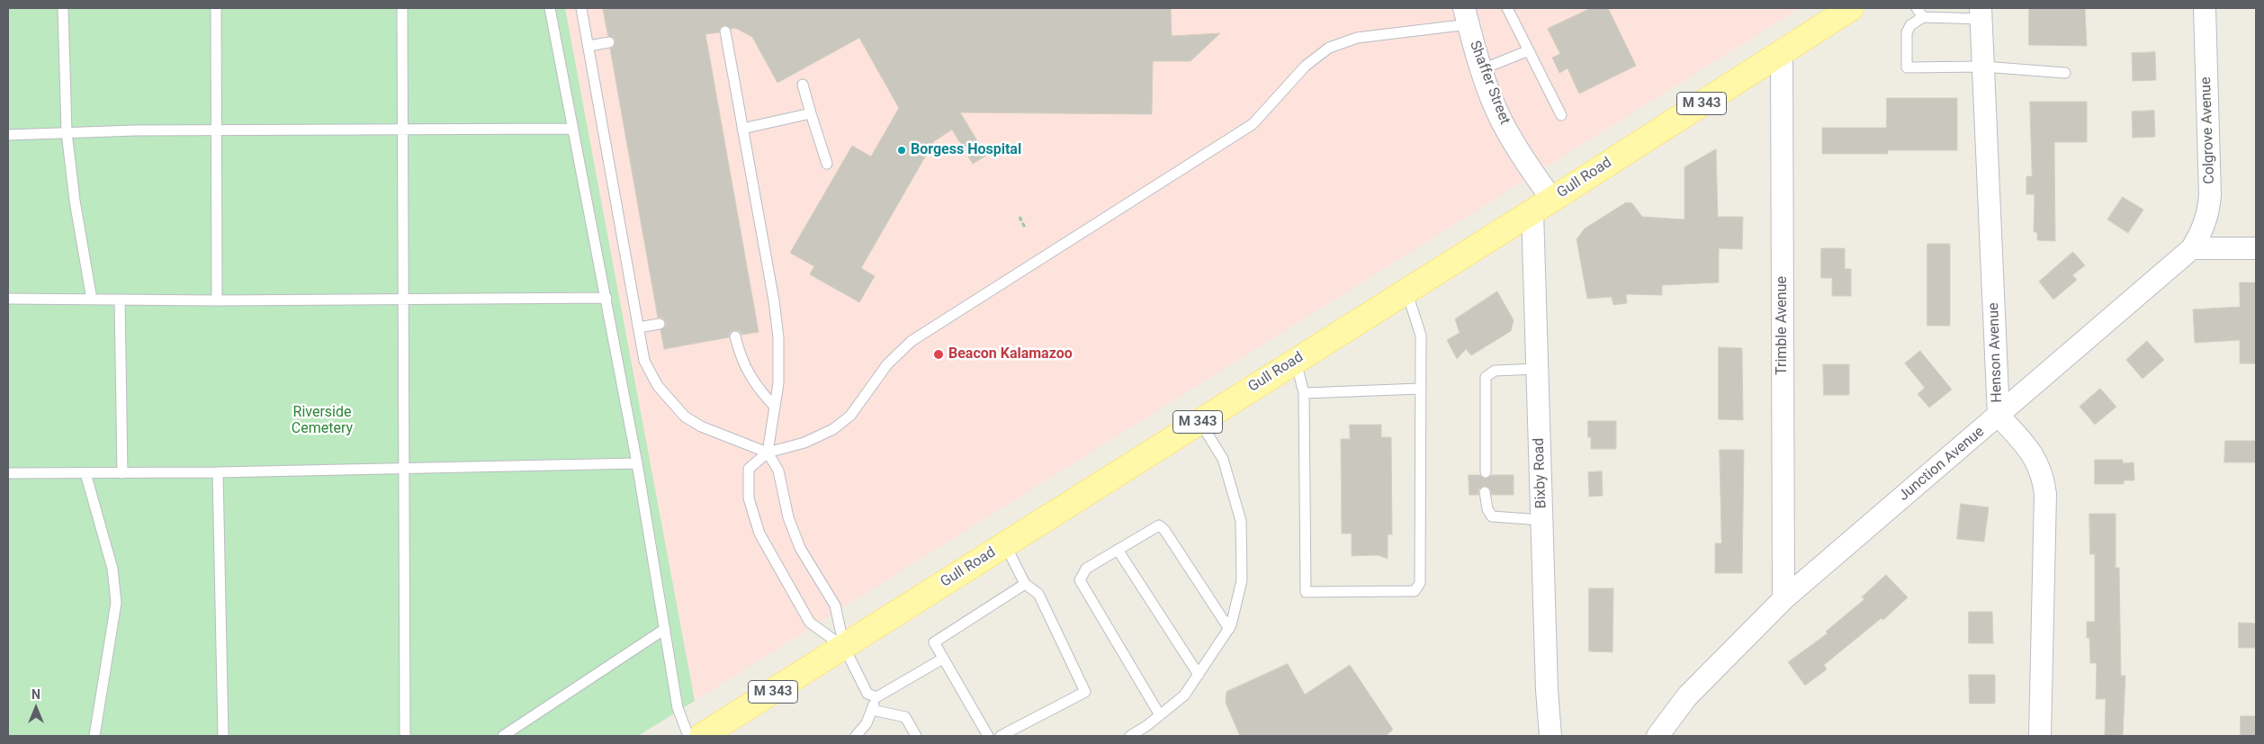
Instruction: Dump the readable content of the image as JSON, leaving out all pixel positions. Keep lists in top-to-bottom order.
{
  "streets": {
    "main road": ["M 343", "Gull Road"],
    "street": [
      "Shaffer Street",
      "Colgrove Avenue",
      "Trimble Avenue",
      "Henson Avenue",
      "Junction Avenue",
      "Bixby Road"
    ]
  },
  "crossings": [
    ["Shaffer Street", "Gull Road"],
    ["Shaffer Street", "Bixby Road"],
    ["Colgrove Avenue", "Junction Avenue"],
    ["Gull Road", "Trimble Avenue"],
    ["Gull Road", "Bixby Road"],
    ["Trimble Avenue", "Junction Avenue"],
    ["Henson Avenue", "Junction Avenue"]
  ],
  "parks": ["Riverside Cemetery"],
  "places": ["Borgess Hospital", "Beacon Kalamazoo"],
  "north": "top"
}
